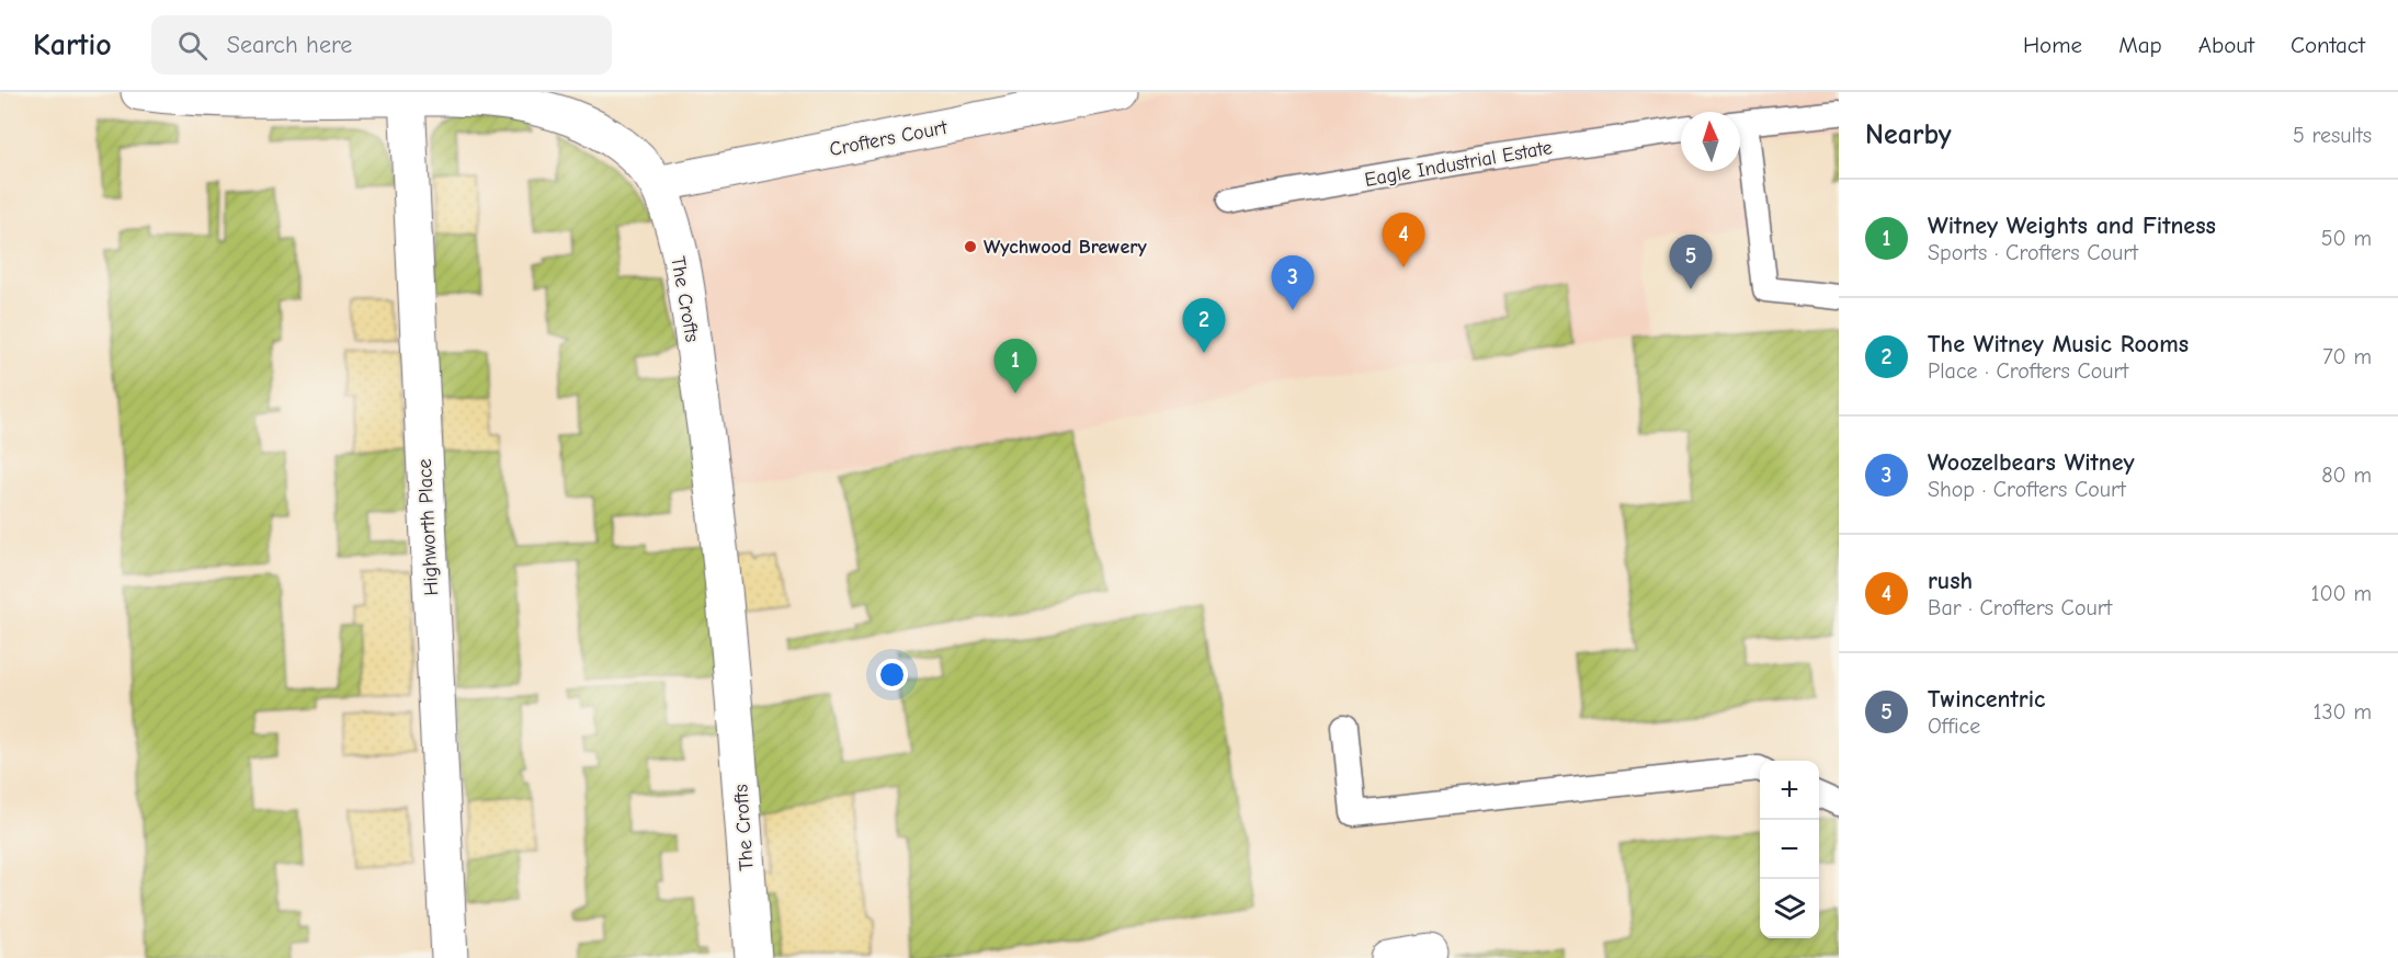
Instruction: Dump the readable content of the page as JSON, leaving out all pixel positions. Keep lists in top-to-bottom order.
{
  "streets": {
    "street": ["Crofters Court", "The Crofts", "Highworth Place"],
    "lane": ["Eagle Industrial Estate"]
  },
  "crossings": [
    ["Crofters Court", "The Crofts"],
    ["The Crofts", "Highworth Place"]
  ],
  "places": ["Wychwood Brewery"],
  "north": "top",
  "page": {
    "header": "Kartio",
    "search": "Search here",
    "nav": [
      "Home",
      "Map",
      "About",
      "Contact"
    ],
    "heading": ["Nearby", "5 results"],
    "list": [
      {
        "mark": "1",
        "name": "Witney Weights and Fitness",
        "note": "Sports · Crofters Court",
        "value": "50 m"
      },
      {
        "mark": "2",
        "name": "The Witney Music Rooms",
        "note": "Place · Crofters Court",
        "value": "70 m"
      },
      {
        "mark": "3",
        "name": "Woozelbears Witney",
        "note": "Shop · Crofters Court",
        "value": "80 m"
      },
      {
        "mark": "4",
        "name": "rush",
        "note": "Bar · Crofters Court",
        "value": "100 m"
      },
      {
        "mark": "5",
        "name": "Twincentric",
        "note": "Office",
        "value": "130 m"
      }
    ],
    "pins": [
      "4",
      "5",
      "3",
      "2",
      "1"
    ],
    "map_buttons": ["+", "−"]
  }
}
